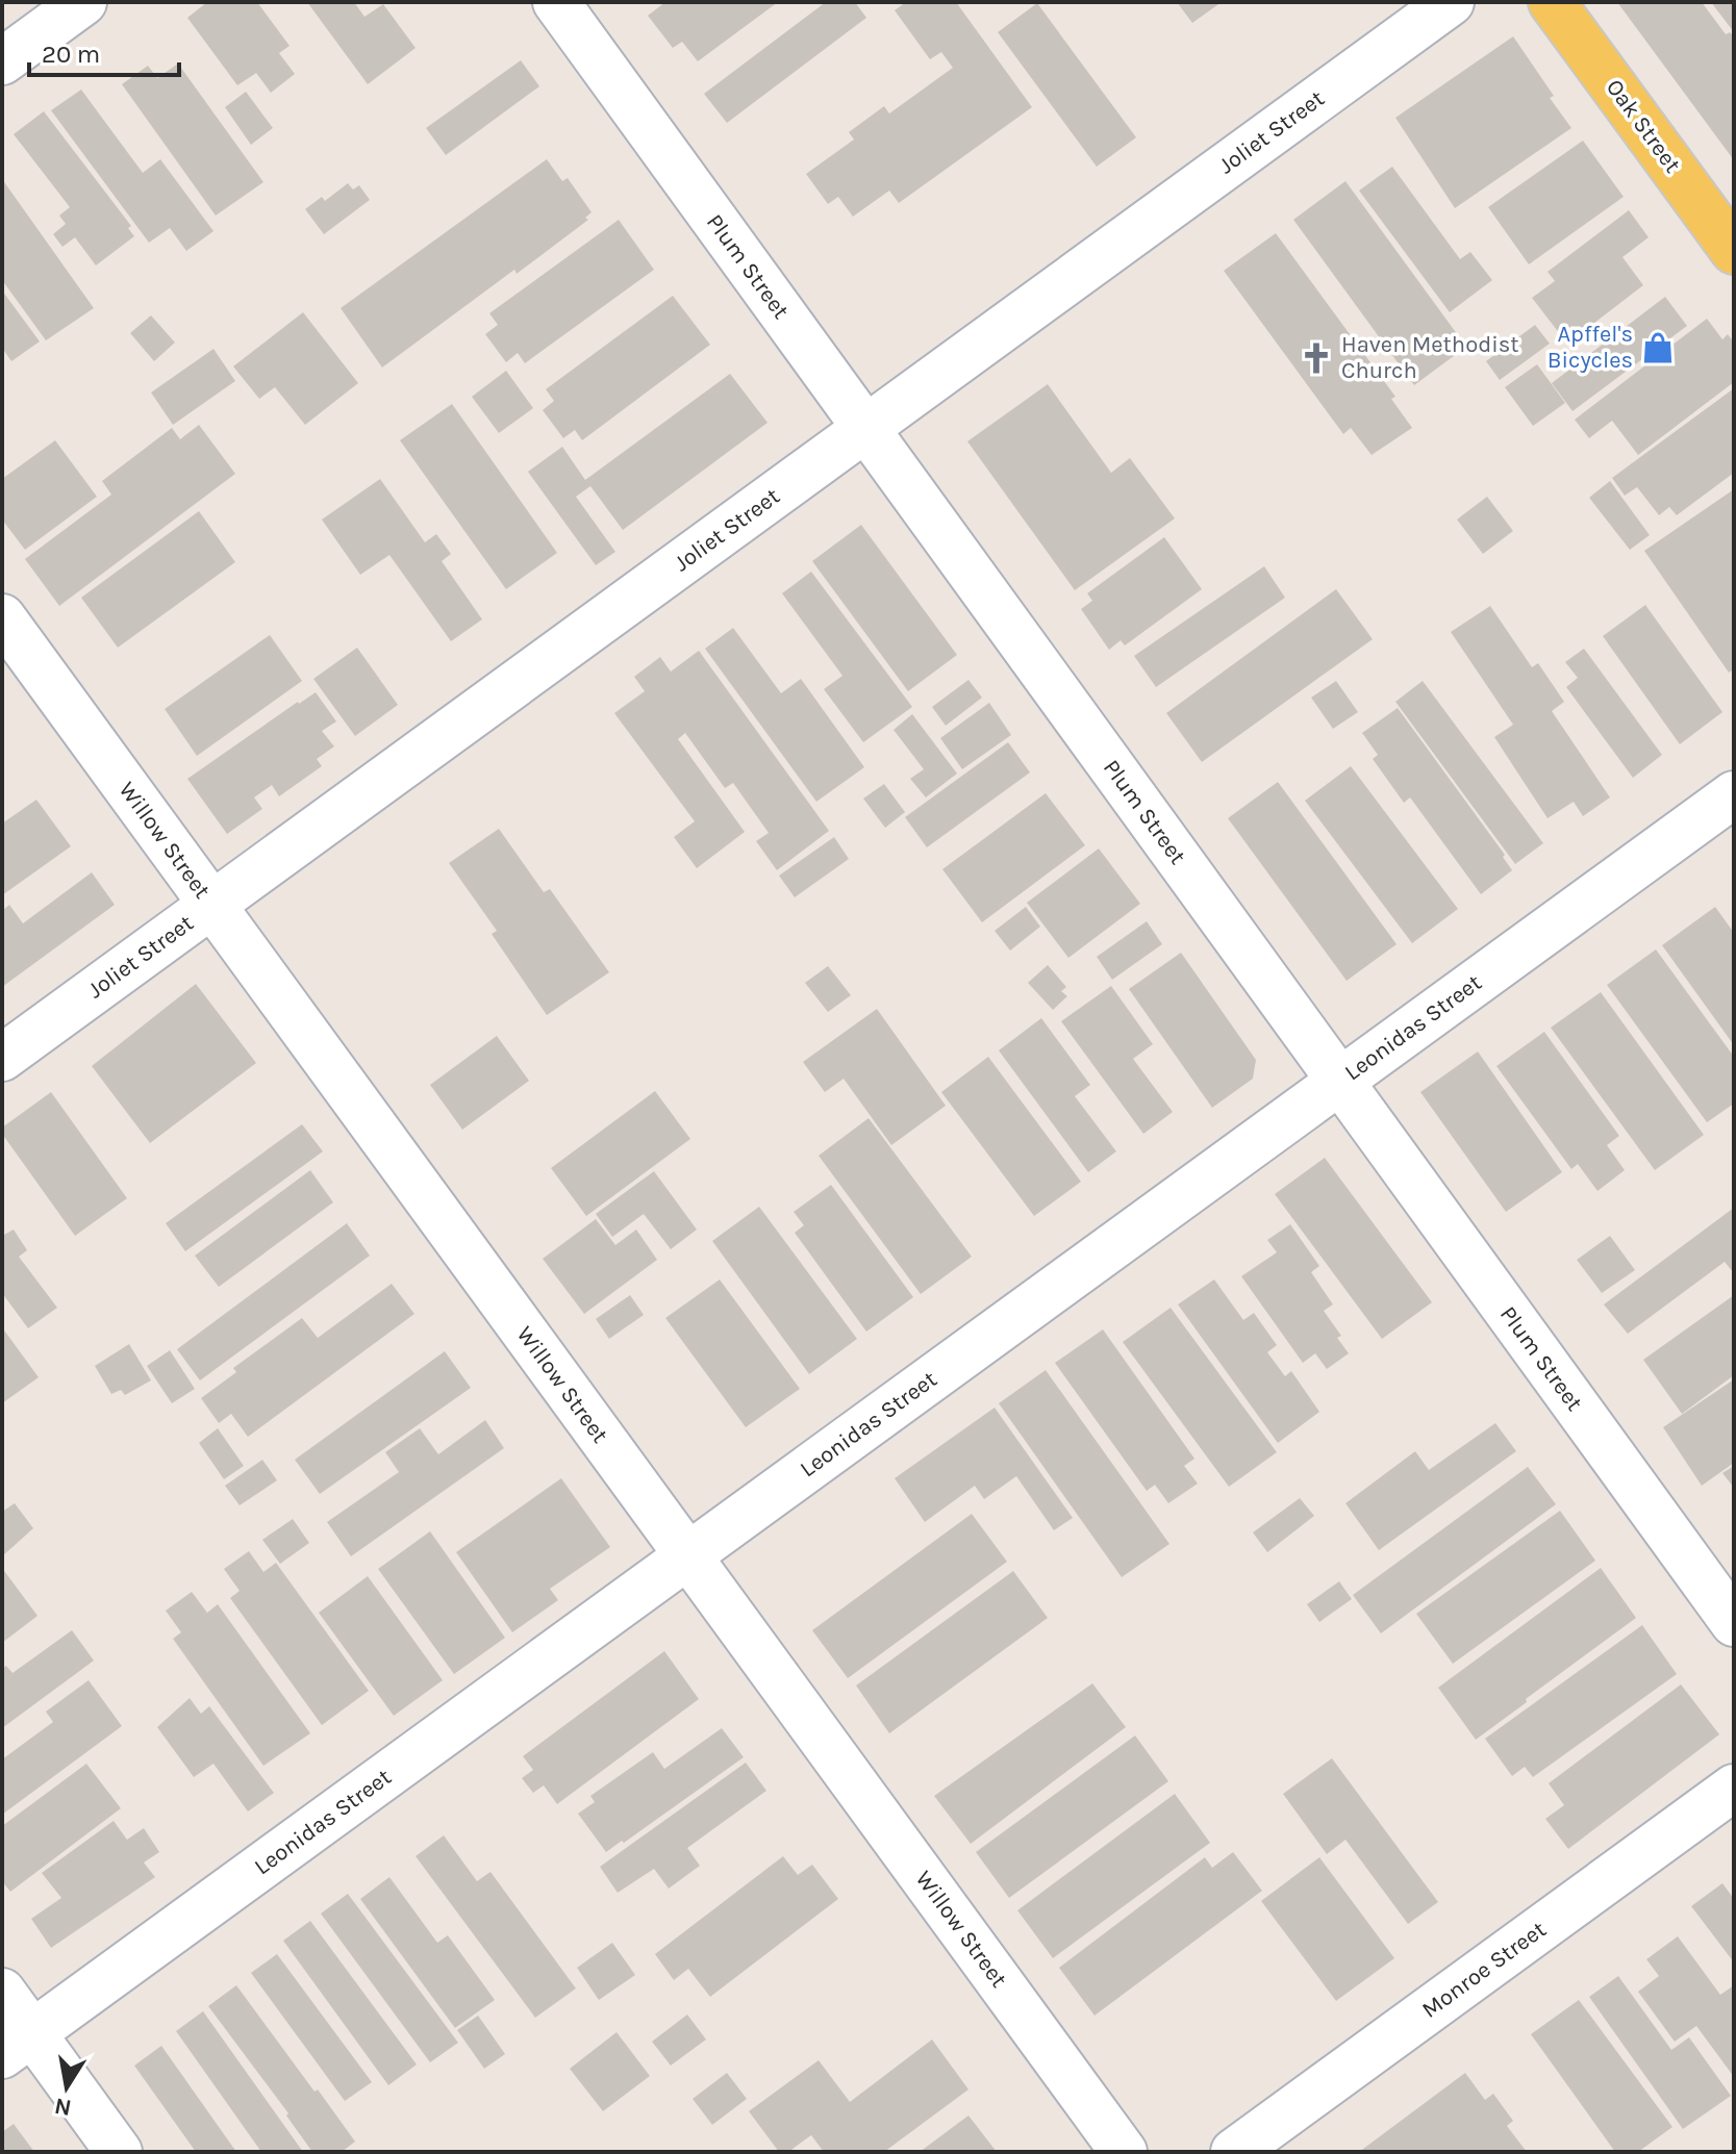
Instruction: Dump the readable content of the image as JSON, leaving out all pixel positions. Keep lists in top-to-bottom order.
{
  "streets": {
    "main road": ["Oak Street"],
    "street": [
      "Joliet Street",
      "Plum Street",
      "Willow Street",
      "Leonidas Street",
      "Monroe Street"
    ]
  },
  "crossings": [
    ["Joliet Street", "Plum Street"],
    ["Joliet Street", "Willow Street"],
    ["Plum Street", "Leonidas Street"],
    ["Willow Street", "Leonidas Street"]
  ],
  "places": {
    "shop": ["Apffel's Bicycles"],
    "church": ["Haven Methodist Church"]
  },
  "scale_bar": "20 m",
  "north": "bottom"
}
